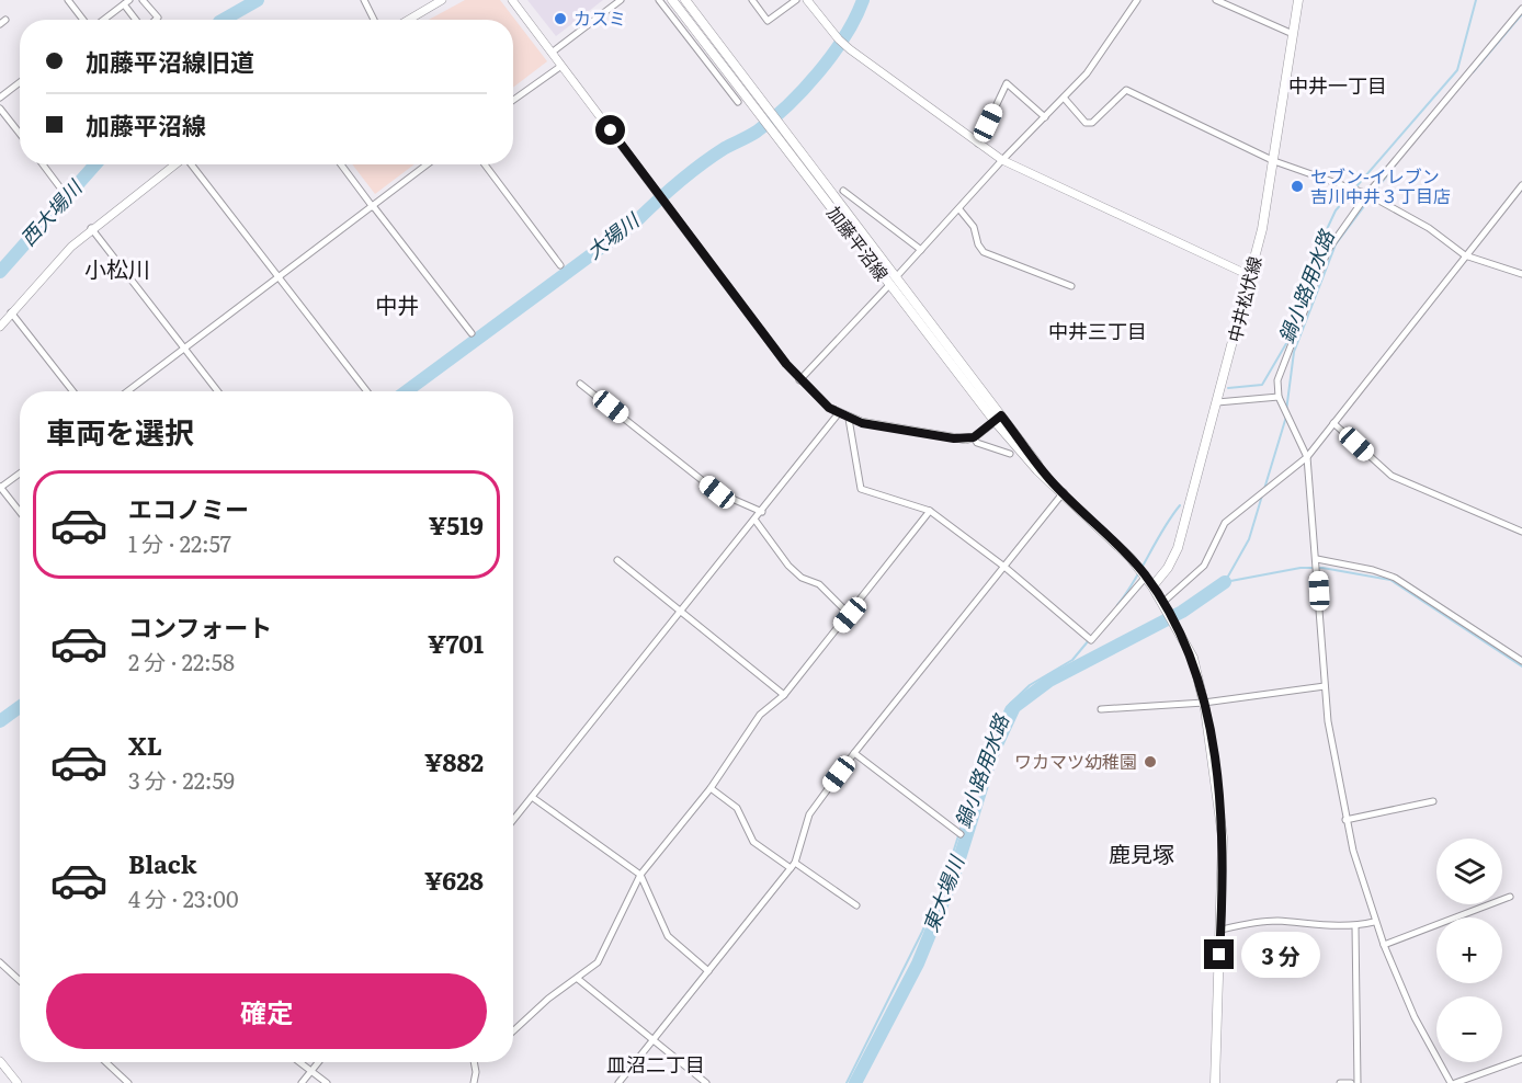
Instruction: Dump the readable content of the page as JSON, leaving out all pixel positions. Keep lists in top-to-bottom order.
{
  "streets": {
    "main road": ["加藤平沼線", "中井松伏線"]
  },
  "crossings": [
    ["加藤平沼線", "中井松伏線"]
  ],
  "districts": [
    "中井一丁目",
    "小松川",
    "中井",
    "中井三丁目",
    "鹿見塚",
    "皿沼二丁目"
  ],
  "water": [
    "西大場川",
    "大場川",
    "鍋小路用水路",
    "東大場川"
  ],
  "places": ["カスミ", "セブン-イレブン 吉川中井３丁目店", "ワカマツ幼稚園"],
  "page": {
    "banner": ["加藤平沼線旧道", "加藤平沼線"],
    "heading": "車両を選択",
    "list": [
      {
        "name": "エコノミー",
        "note": "1 分 · 22:57",
        "value": "¥519"
      },
      {
        "name": "コンフォート",
        "note": "2 分 · 22:58",
        "value": "¥701"
      },
      {
        "name": "XL",
        "note": "3 分 · 22:59",
        "value": "¥882"
      },
      {
        "name": "Black",
        "note": "4 分 · 23:00",
        "value": "¥628"
      }
    ],
    "map_buttons": ["+", "−"],
    "bubble": "3 分",
    "buttons": "確定"
  }
}
